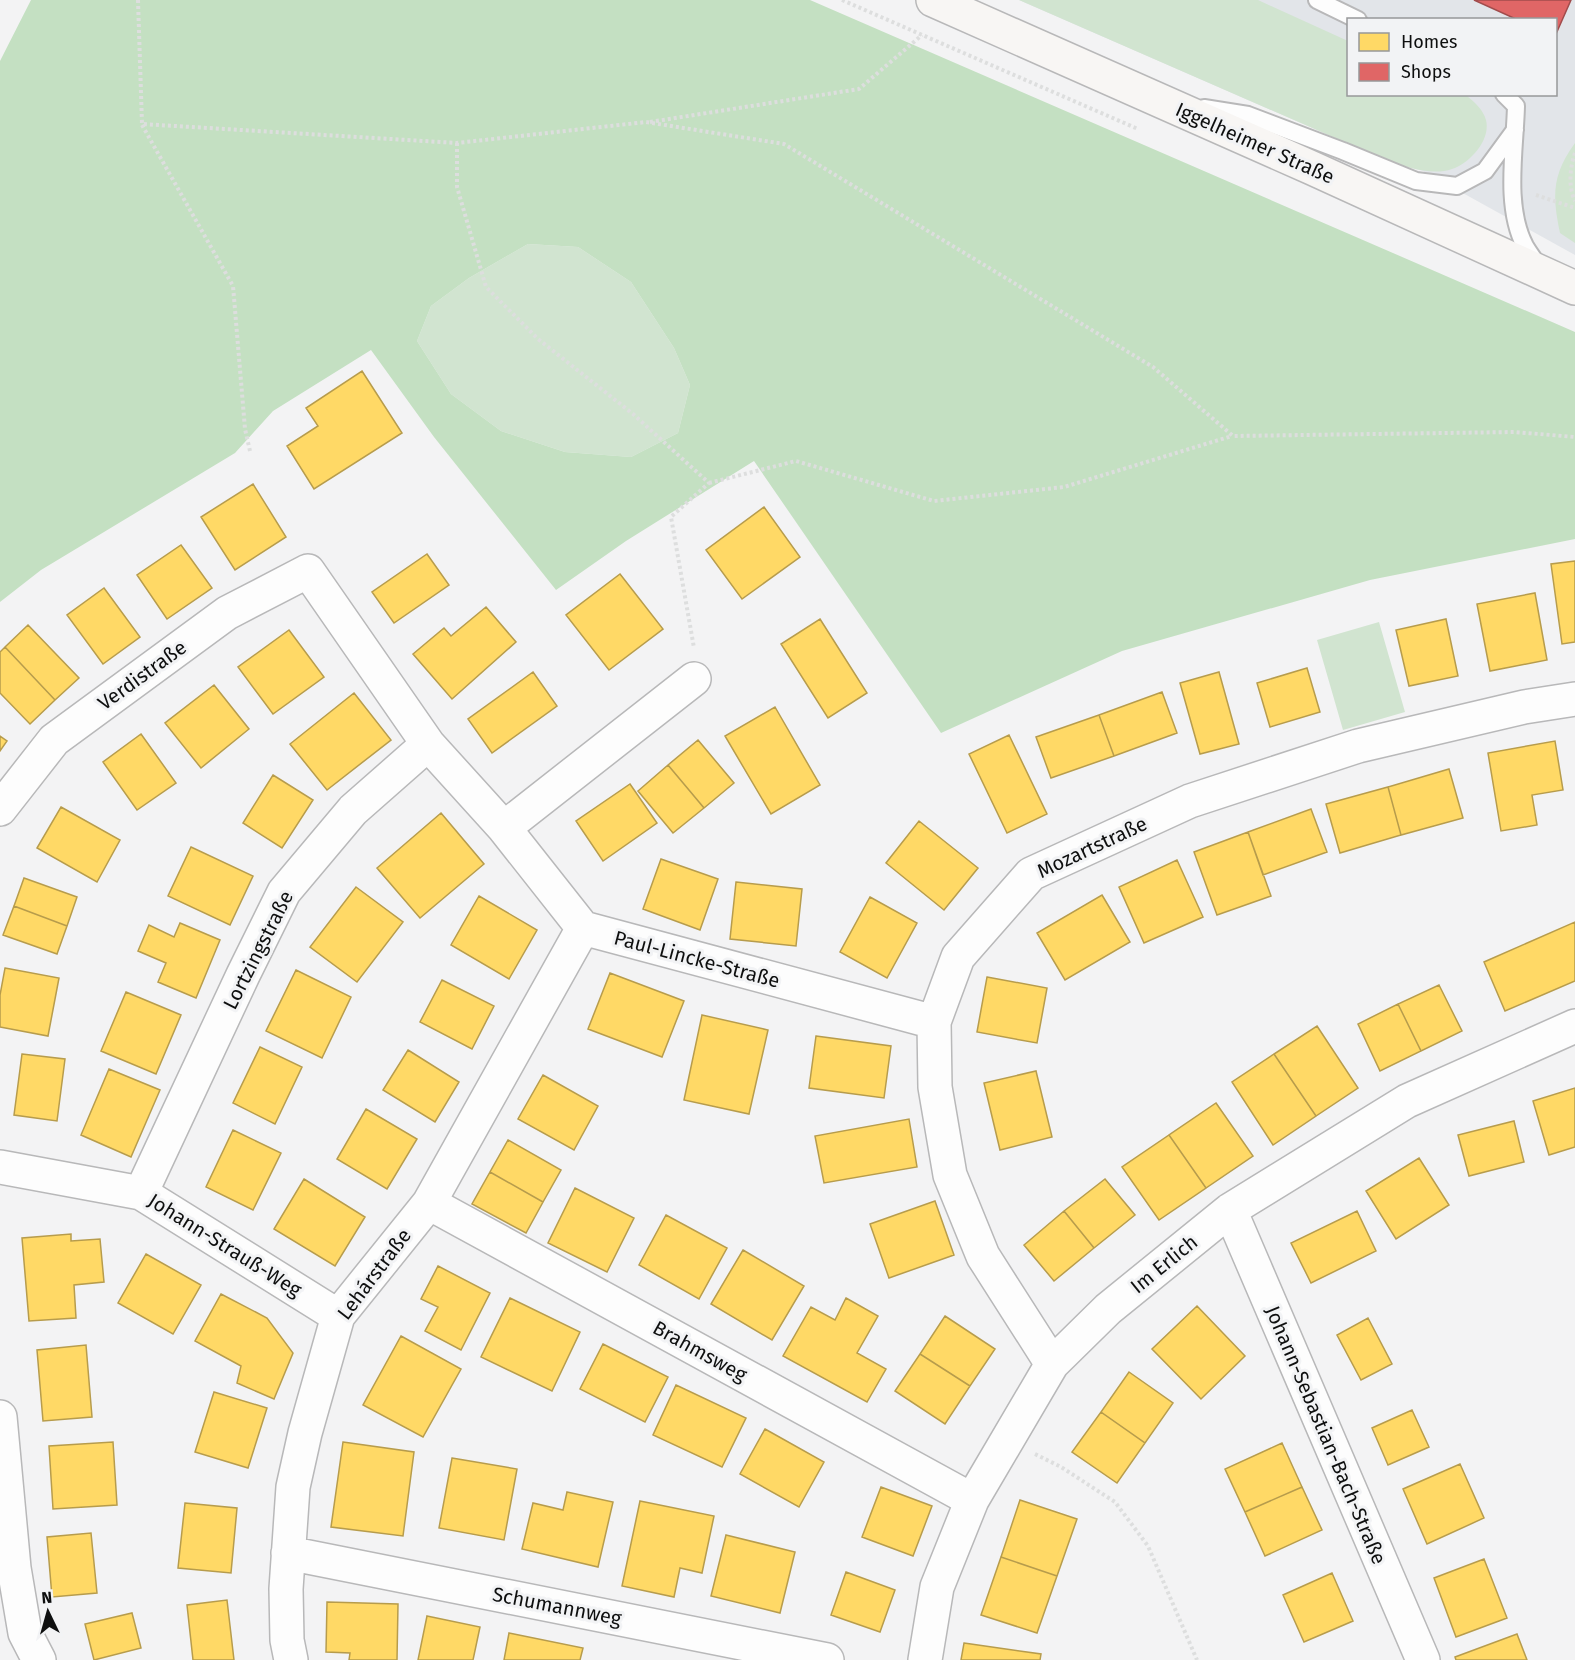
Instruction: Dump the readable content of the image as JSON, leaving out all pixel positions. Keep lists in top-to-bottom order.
{
  "streets": {
    "main road": ["Iggelheimer Straße"],
    "street": [
      "Verdistraße",
      "Mozartstraße",
      "Lortzingstraße",
      "Paul-Lincke-Straße",
      "Johann-Strauß-Weg",
      "Im Erlich",
      "Lehárstraße",
      "Brahmsweg",
      "Johann-Sebastian-Bach-Straße",
      "Schumannweg"
    ]
  },
  "crossings": [
    ["Verdistraße", "Lortzingstraße"],
    ["Mozartstraße", "Paul-Lincke-Straße"],
    ["Mozartstraße", "Im Erlich"],
    ["Lortzingstraße", "Johann-Strauß-Weg"],
    ["Paul-Lincke-Straße", "Lehárstraße"],
    ["Johann-Strauß-Weg", "Lehárstraße"],
    ["Im Erlich", "Brahmsweg"],
    ["Im Erlich", "Johann-Sebastian-Bach-Straße"],
    ["Lehárstraße", "Brahmsweg"],
    ["Lehárstraße", "Schumannweg"]
  ],
  "legend": ["Homes", "Shops"],
  "north": "top"
}
